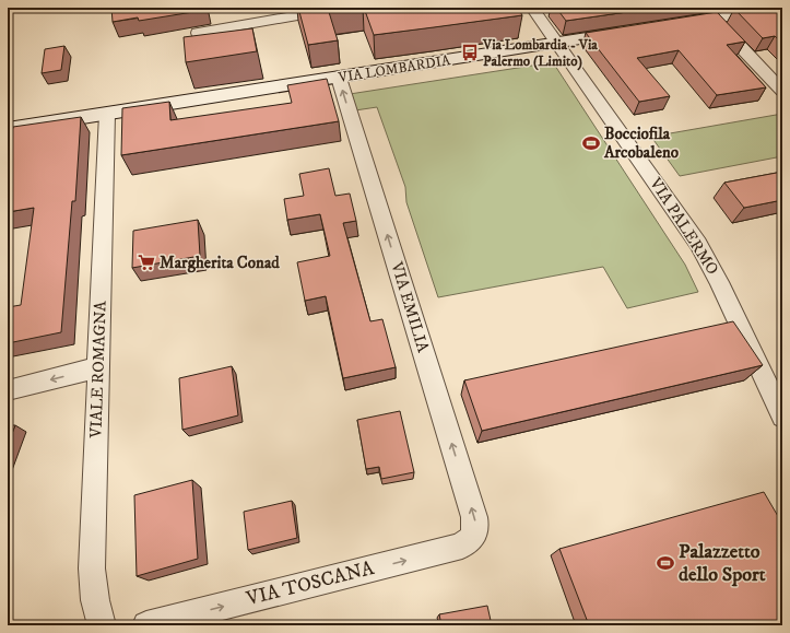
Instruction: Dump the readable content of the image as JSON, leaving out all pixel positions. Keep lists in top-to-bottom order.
{
  "streets": {
    "street": [
      "VIA LOMBARDIA",
      "VIA PALERMO",
      "VIA EMILIA",
      "VIALE ROMAGNA",
      "VIA TOSCANA"
    ]
  },
  "crossings": [
    ["VIA LOMBARDIA", "VIA PALERMO"],
    ["VIA LOMBARDIA", "VIA EMILIA"],
    ["VIA LOMBARDIA", "VIALE ROMAGNA"],
    ["VIA EMILIA", "VIA TOSCANA"]
  ],
  "one_way": ["VIA EMILIA", "VIA TOSCANA"],
  "places": {
    "bus stop": ["Via Lombardia - Via Palermo (Limito)"],
    "sports": ["Bocciofila Arcobaleno", "Palazzetto dello Sport"],
    "supermarket": ["Margherita Conad"]
  }
}
